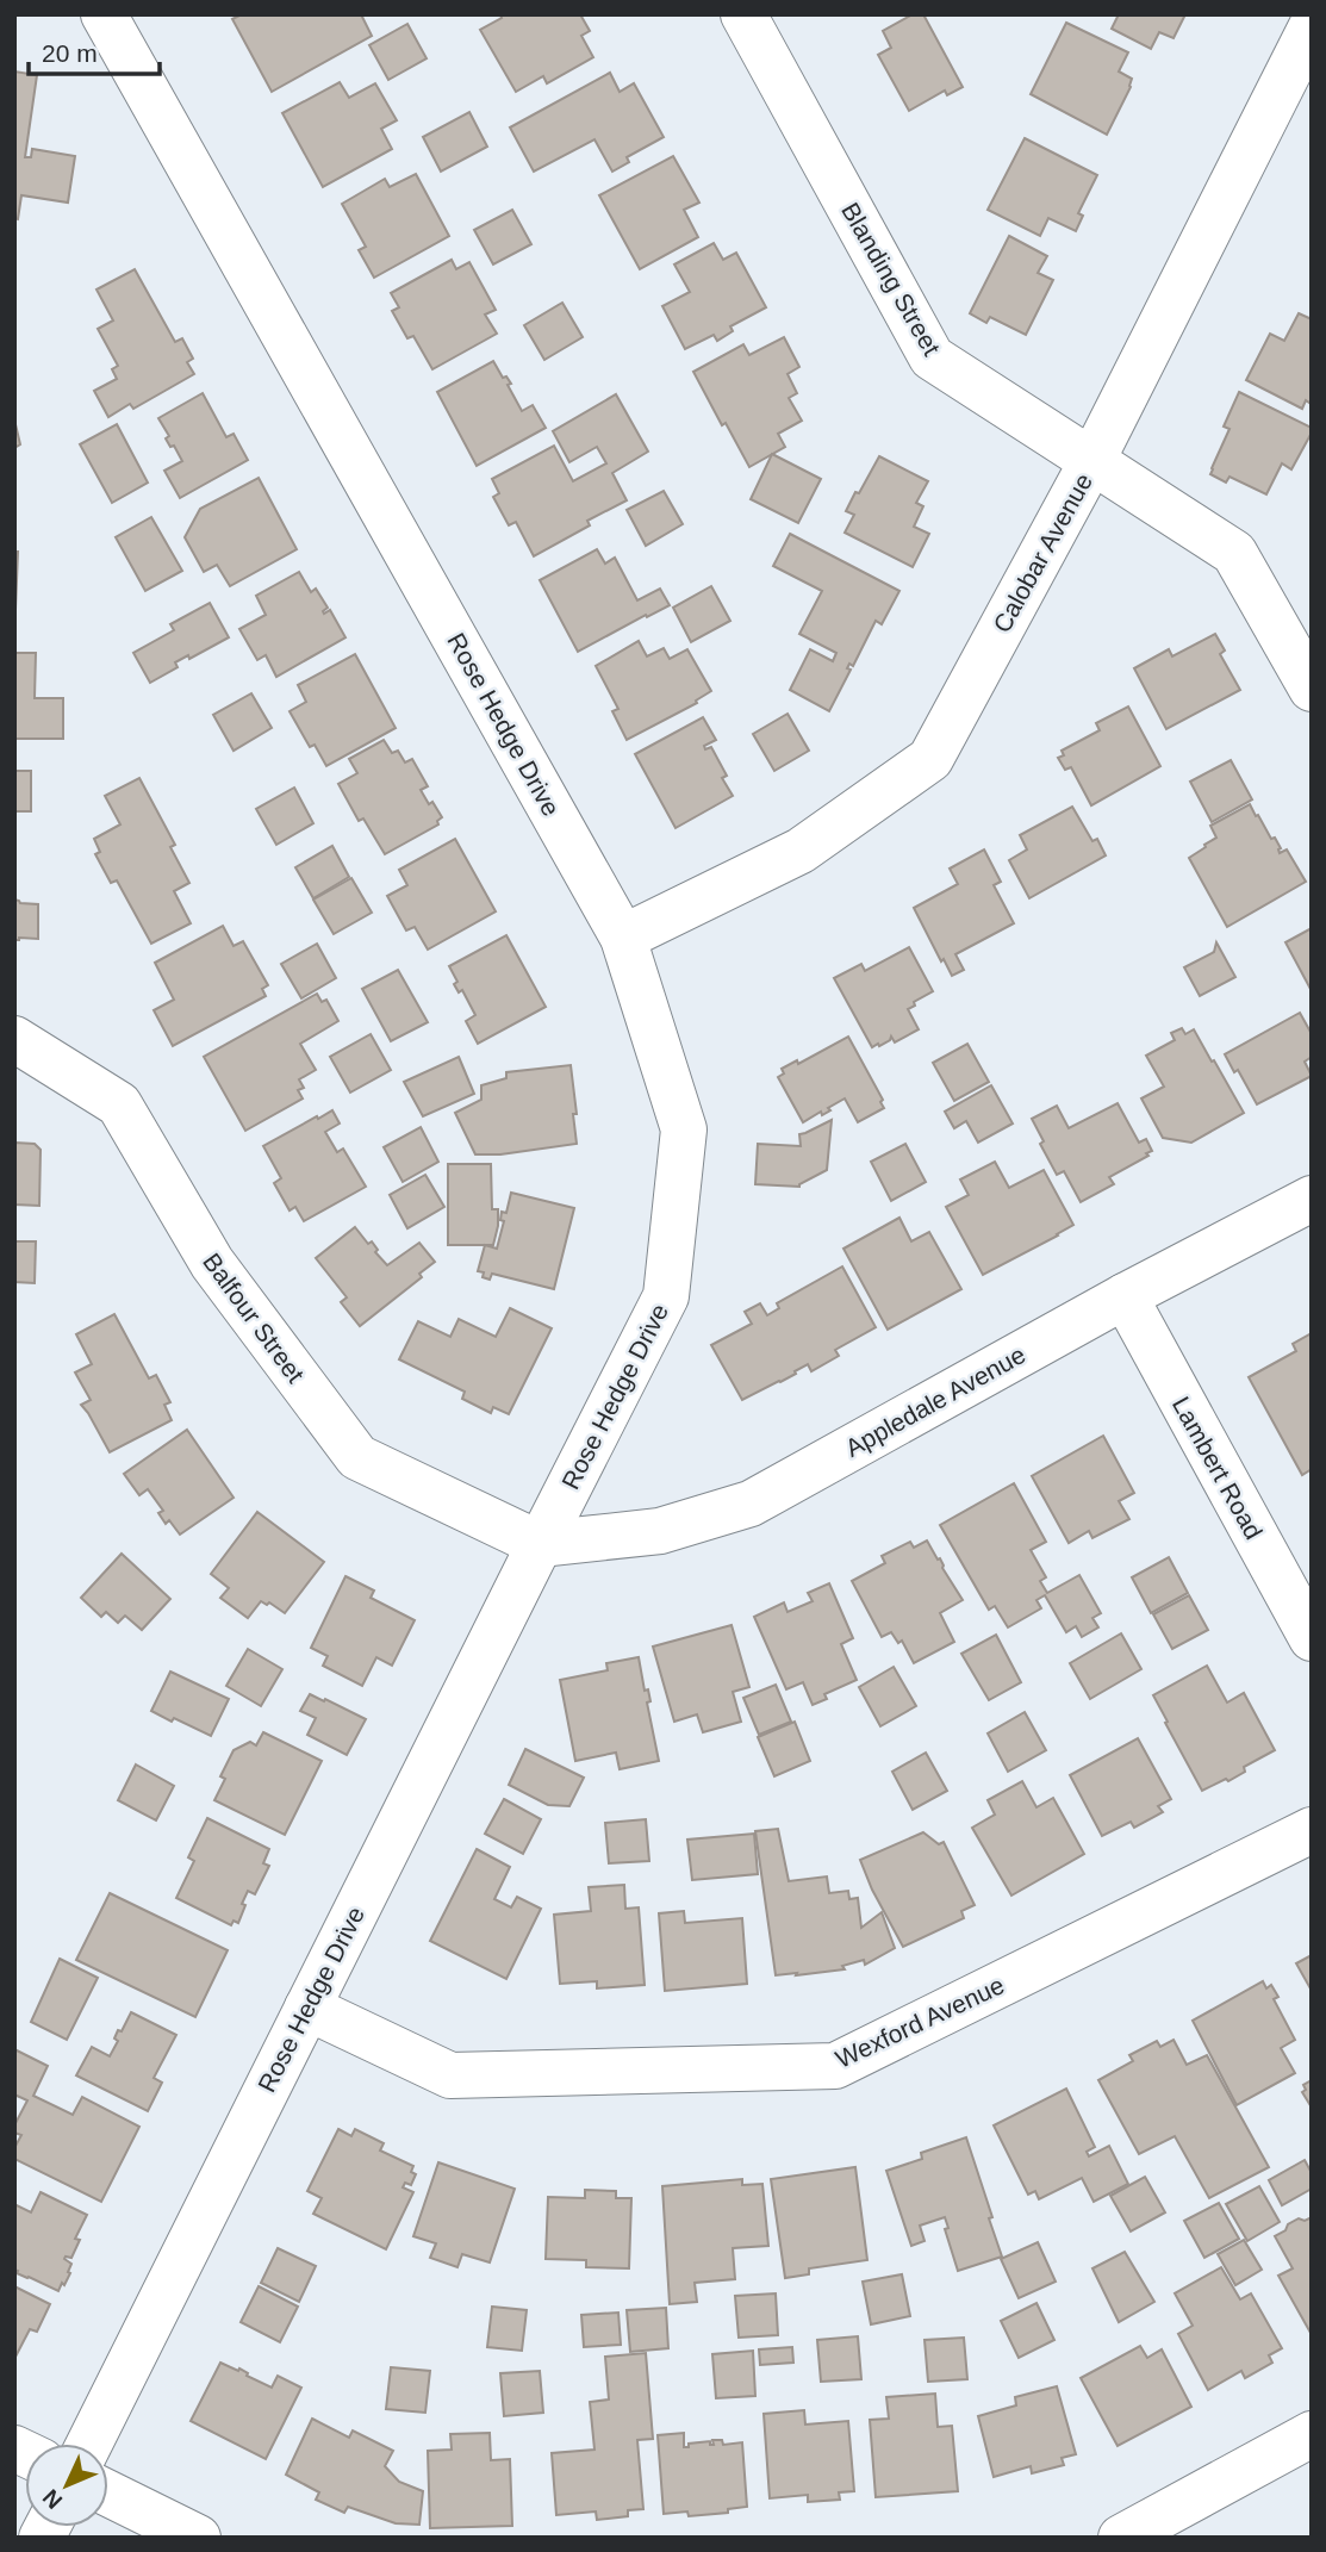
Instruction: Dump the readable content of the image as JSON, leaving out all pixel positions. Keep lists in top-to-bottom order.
{
  "streets": {
    "street": [
      "Blanding Street",
      "Calobar Avenue",
      "Rose Hedge Drive",
      "Balfour Street",
      "Appledale Avenue",
      "Lambert Road",
      "Wexford Avenue"
    ]
  },
  "crossings": [
    ["Blanding Street", "Calobar Avenue"],
    ["Calobar Avenue", "Rose Hedge Drive"],
    ["Rose Hedge Drive", "Balfour Street"],
    ["Rose Hedge Drive", "Appledale Avenue"],
    ["Rose Hedge Drive", "Wexford Avenue"],
    ["Balfour Street", "Appledale Avenue"],
    ["Appledale Avenue", "Lambert Road"]
  ],
  "scale_bar": "20 m",
  "north": "bottom left"
}
